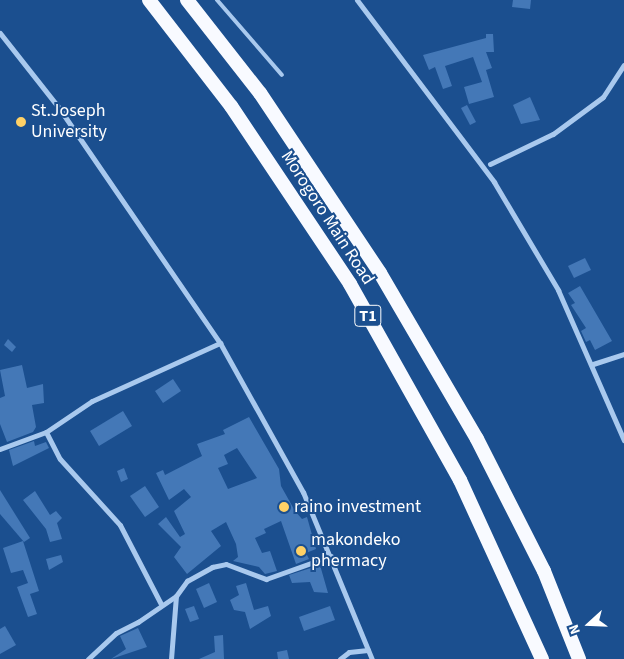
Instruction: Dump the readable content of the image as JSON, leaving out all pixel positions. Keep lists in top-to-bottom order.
{
  "streets": {
    "highway": ["Morogoro Main Road", "T1"]
  },
  "places": ["St.Joseph University", "raino investment", "makondeko phermacy"],
  "north": "left"
}
